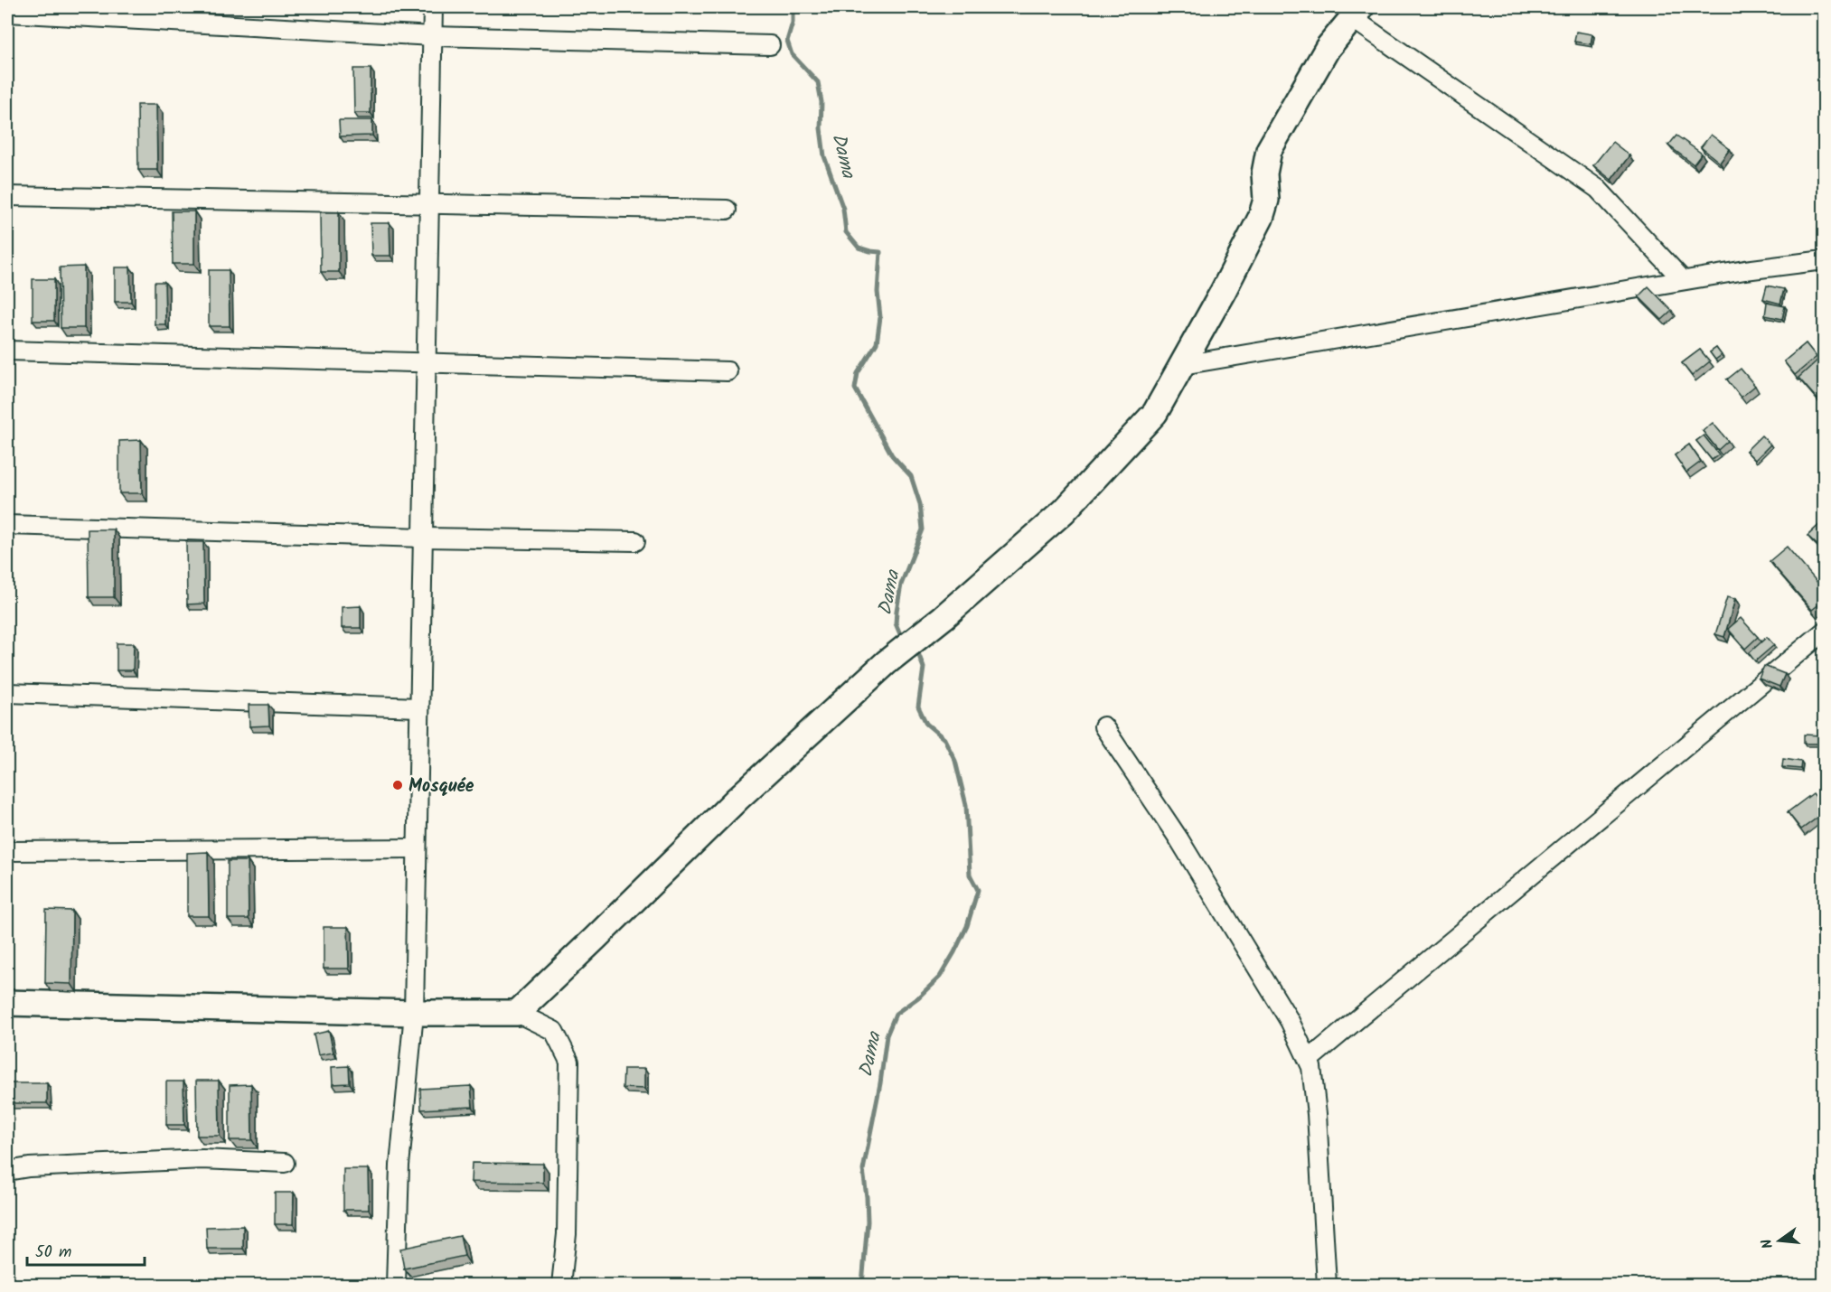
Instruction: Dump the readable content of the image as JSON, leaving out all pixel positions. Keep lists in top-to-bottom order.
{
  "water": ["Dama"],
  "places": ["Mosquée"],
  "scale_bar": "50 m",
  "north": "left"
}
